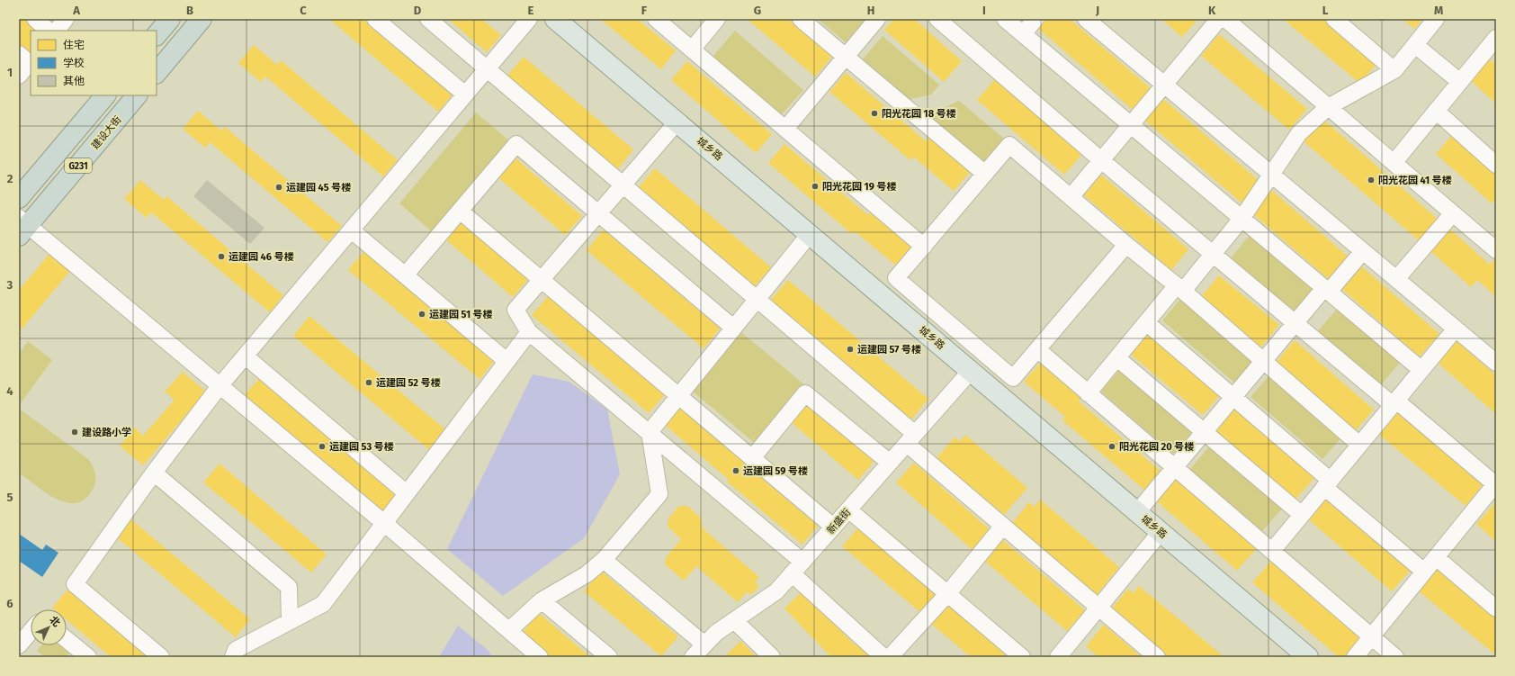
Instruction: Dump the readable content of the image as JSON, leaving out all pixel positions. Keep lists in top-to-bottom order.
{
  "streets": {
    "highway": ["建设大街", "G231"],
    "main road": ["城乡路"],
    "street": ["新盛街"]
  },
  "crossings": [
    ["城乡路", "新盛街"]
  ],
  "places": [
    "阳光花园 18 号楼",
    "阳光花园 41 号楼",
    "阳光花园 19 号楼",
    "运建园 45 号楼",
    "运建园 46 号楼",
    "运建园 51 号楼",
    "运建园 57 号楼",
    "运建园 52 号楼",
    "建设路小学",
    "运建园 53 号楼",
    "阳光花园 20 号楼",
    "运建园 59 号楼"
  ],
  "legend": ["住宅", "学校", "其他"],
  "north": "top right",
  "grid": {
    "columns": [
      "A",
      "B",
      "C",
      "D",
      "E",
      "F",
      "G",
      "H",
      "I",
      "J",
      "K",
      "L",
      "M"
    ],
    "rows": [
      "1",
      "2",
      "3",
      "4",
      "5",
      "6"
    ]
  }
}
